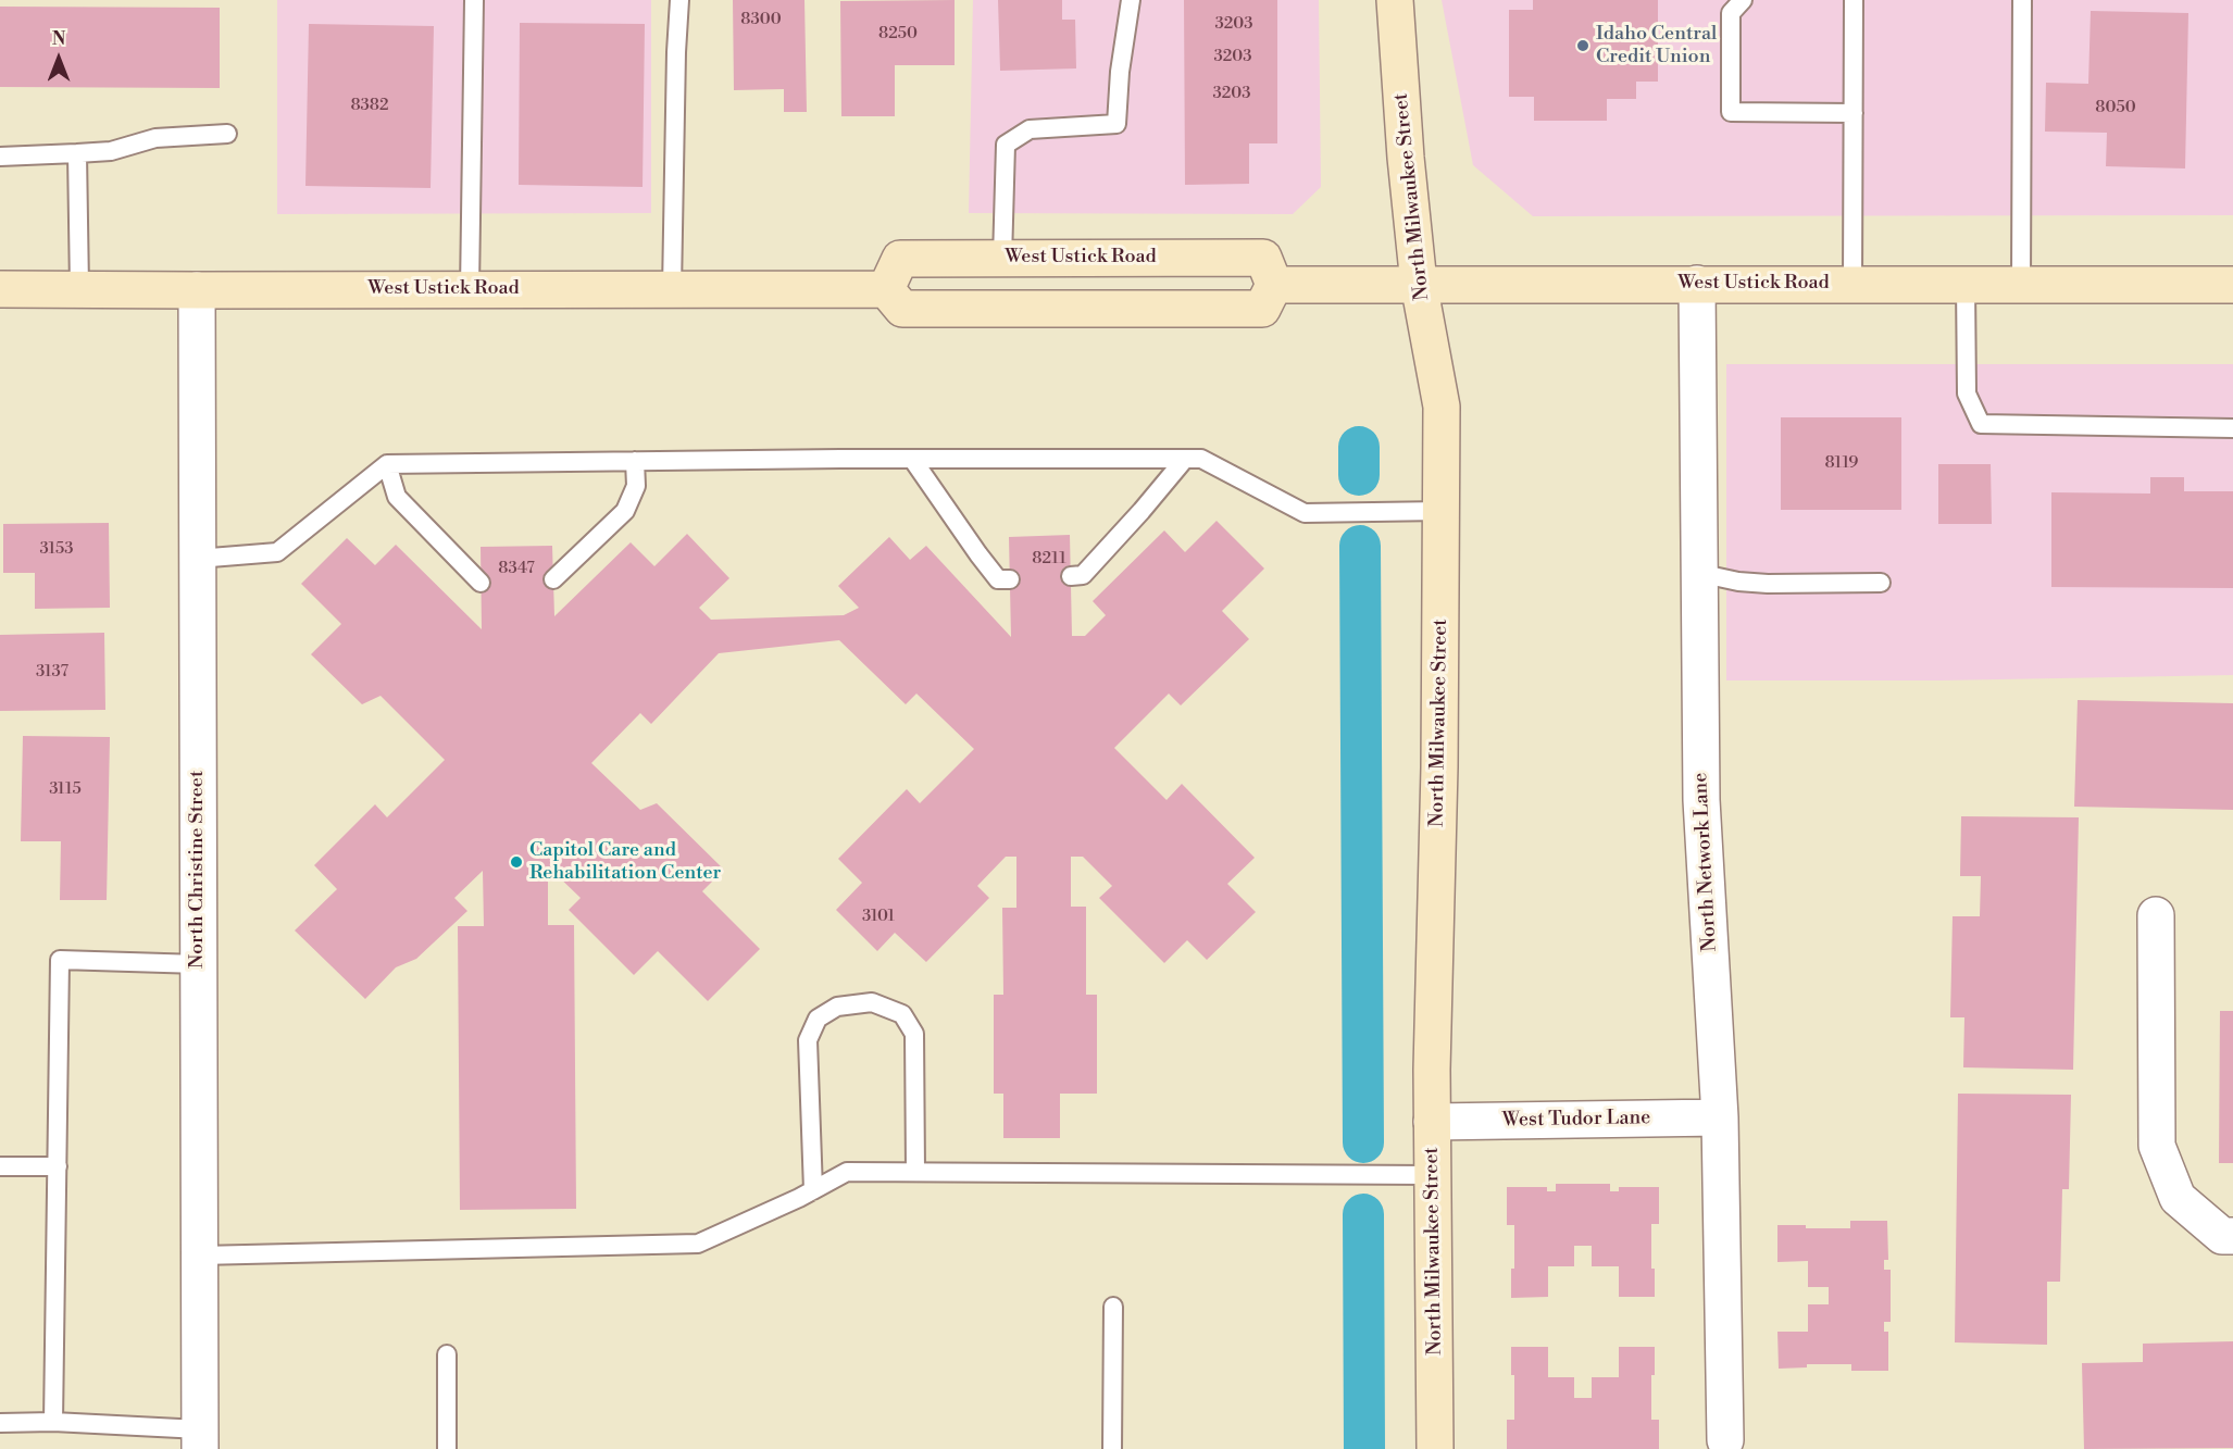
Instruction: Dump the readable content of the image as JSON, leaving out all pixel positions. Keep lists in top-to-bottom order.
{
  "streets": {
    "main road": ["North Milwaukee Street", "West Ustick Road"],
    "street": ["North Network Lane", "North Christine Street", "West Tudor Lane"]
  },
  "crossings": [
    ["North Milwaukee Street", "West Ustick Road"],
    ["North Milwaukee Street", "West Tudor Lane"],
    ["West Ustick Road", "North Network Lane"],
    ["West Ustick Road", "North Christine Street"],
    ["North Network Lane", "West Tudor Lane"]
  ],
  "places": ["Idaho Central Credit Union", "Capitol Care and Rehabilitation Center"],
  "house_numbers": [
    "8300",
    "3203",
    "8250",
    "3203",
    "3203",
    "8382",
    "8050",
    "8119",
    "3153",
    "8211",
    "8347",
    "3137",
    "3115",
    "3101"
  ],
  "north": "top"
}
